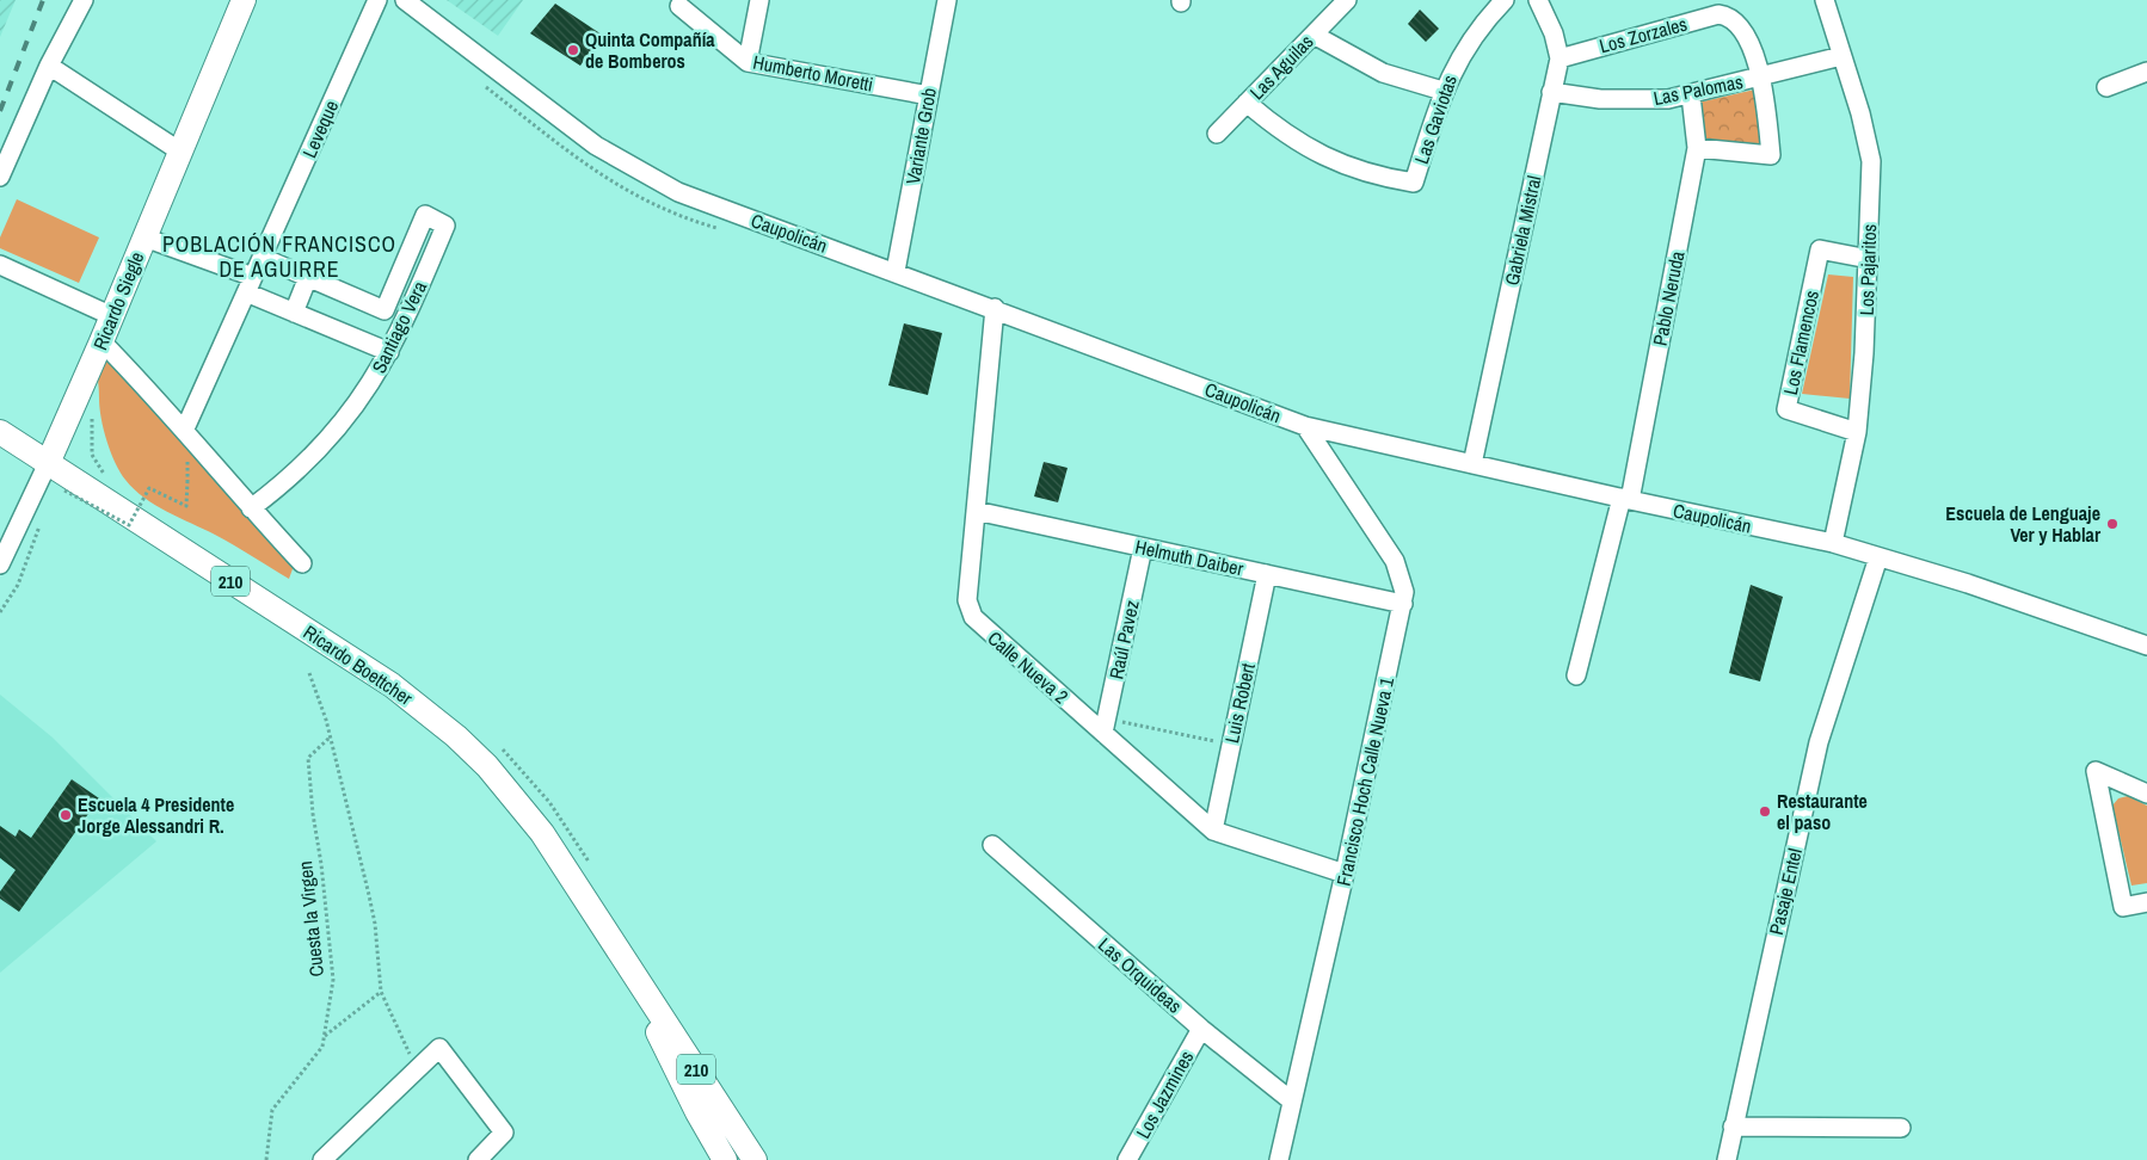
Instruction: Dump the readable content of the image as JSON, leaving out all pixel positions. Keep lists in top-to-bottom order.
{
  "streets": {
    "main road": ["Ricardo Siegle", "210", "Ricardo Boettcher"],
    "street": [
      "Los Zorzales",
      "Las Aguilas",
      "Humberto Moretti",
      "Las Palomas",
      "Las Gaviotas",
      "Leveque",
      "Variante Grob",
      "Gabriela Mistral",
      "Caupolicán",
      "Los Pajaritos",
      "Pablo Neruda",
      "Santiago Vera",
      "Los Flamencos",
      "Helmuth Daiber",
      "Raúl Pavez",
      "Calle Nueva 2",
      "Luis Robert",
      "Francisco Hoch Calle Nueva 1",
      "Pasaje Entel",
      "Las Orquideas",
      "Los Jazmines"
    ],
    "path": ["Cuesta la Virgen"]
  },
  "crossings": [
    ["Los Zorzales", "Las Palomas"],
    ["Los Zorzales", "Gabriela Mistral"],
    ["Los Zorzales", "Pablo Neruda"],
    ["Las Aguilas", "Las Gaviotas"],
    ["Humberto Moretti", "Variante Grob"],
    ["Las Palomas", "Gabriela Mistral"],
    ["Las Palomas", "Los Pajaritos"],
    ["Las Palomas", "Pablo Neruda"],
    ["Variante Grob", "Caupolicán"],
    ["Gabriela Mistral", "Caupolicán"],
    ["Caupolicán", "Los Pajaritos"],
    ["Caupolicán", "Pablo Neruda"],
    ["Caupolicán", "Calle Nueva 2"],
    ["Caupolicán", "Francisco Hoch Calle Nueva 1"],
    ["Caupolicán", "Pasaje Entel"],
    ["Los Pajaritos", "Los Flamencos"],
    ["Ricardo Siegle", "Ricardo Boettcher"],
    ["Helmuth Daiber", "Raúl Pavez"],
    ["Helmuth Daiber", "Calle Nueva 2"],
    ["Helmuth Daiber", "Luis Robert"],
    ["Helmuth Daiber", "Francisco Hoch Calle Nueva 1"],
    ["Raúl Pavez", "Calle Nueva 2"],
    ["Calle Nueva 2", "Luis Robert"],
    ["Calle Nueva 2", "Francisco Hoch Calle Nueva 1"],
    ["Francisco Hoch Calle Nueva 1", "Las Orquideas"],
    ["Las Orquideas", "Los Jazmines"]
  ],
  "districts": ["POBLACIÓN FRANCISCO DE AGUIRRE"],
  "places": [
    "Quinta Compañía de Bomberos",
    "Escuela de Lenguaje Ver y Hablar",
    "Restaurante el paso",
    "Escuela 4 Presidente Jorge Alessandri R."
  ]
}
